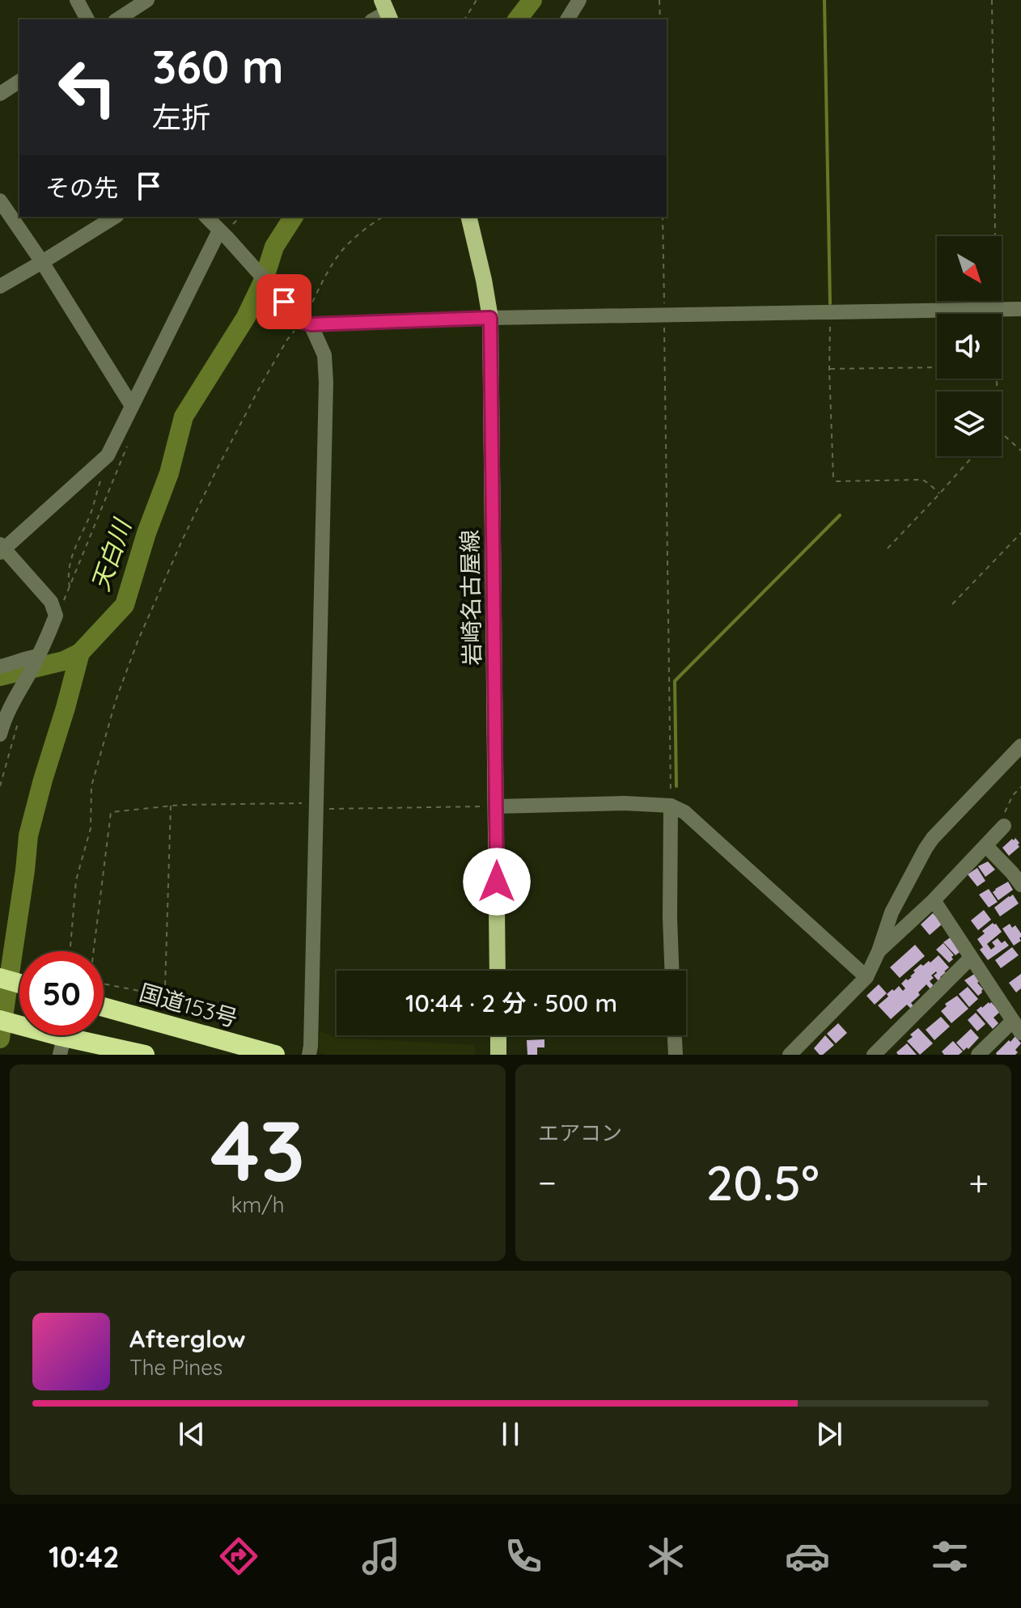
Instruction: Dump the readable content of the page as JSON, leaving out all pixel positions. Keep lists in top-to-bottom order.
{
  "streets": {
    "highway": ["国道153号"],
    "main road": ["岩崎名古屋線"]
  },
  "water": ["天白川"],
  "north": "bottom right",
  "page": {
    "turn": ["360 m", "左折"],
    "then": "その先",
    "limit": "50",
    "trip": "10:44 · 2 分 · 500 m",
    "tile": [
      ["43", "km/h"],
      "エアコン"
    ],
    "heat": ["−", "20.5°", "+"],
    "song": ["Afterglow", "The Pines"],
    "tabs": "10:42"
  }
}
